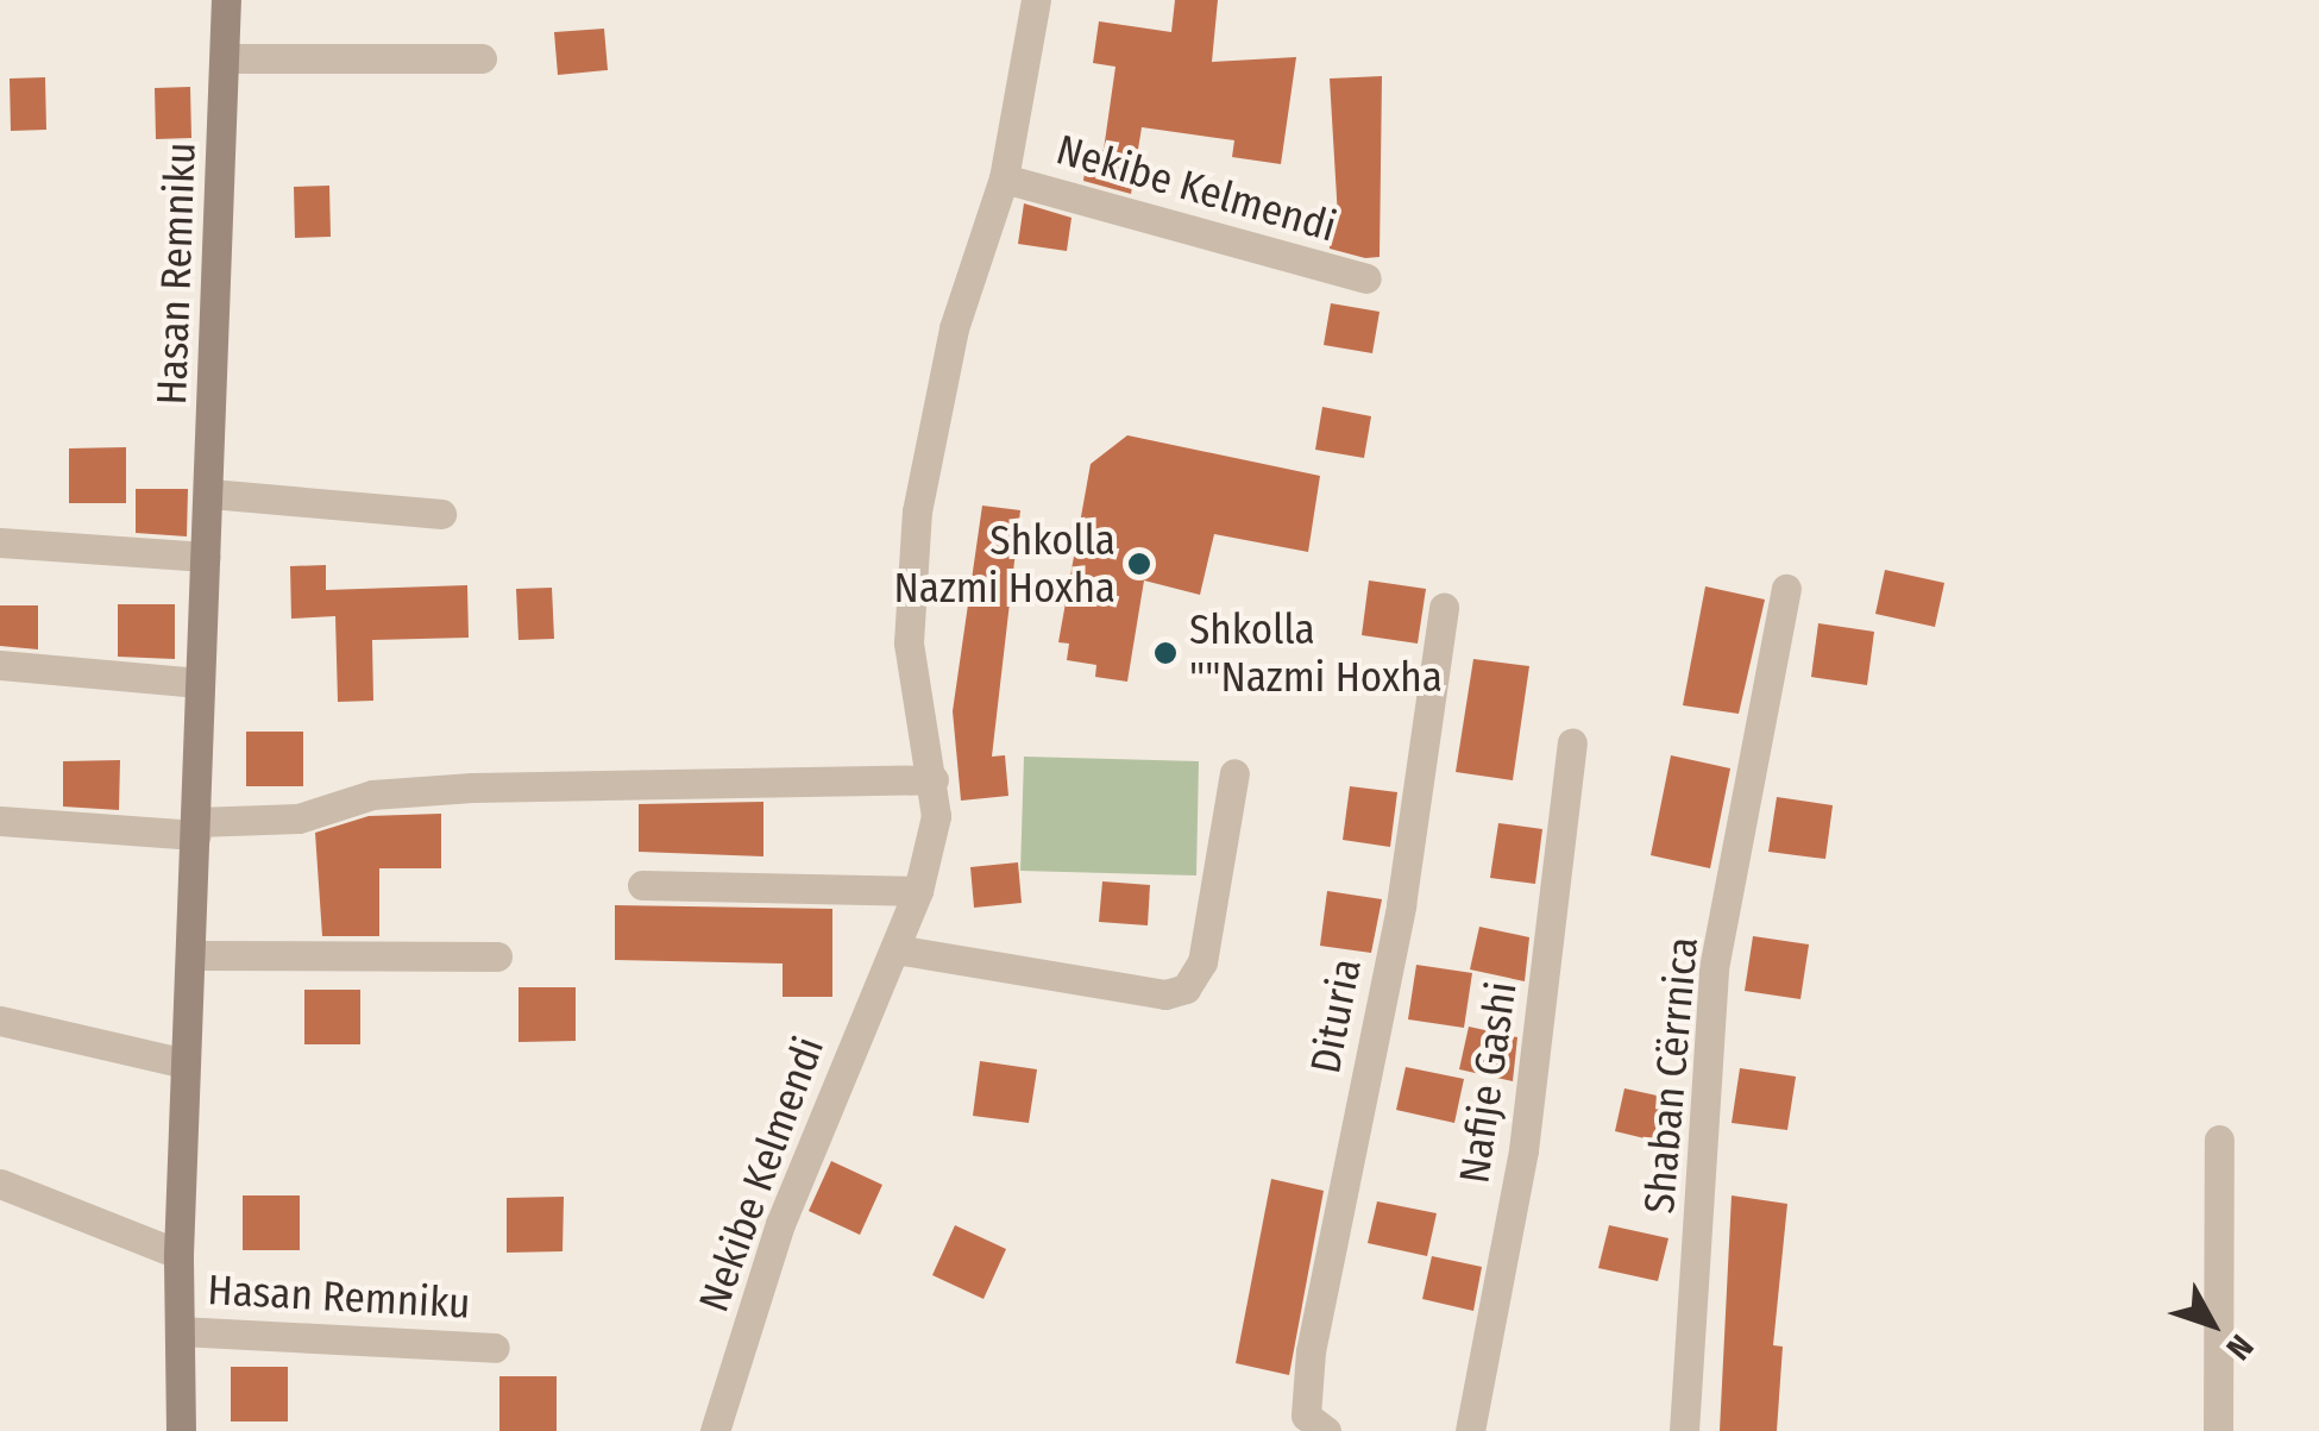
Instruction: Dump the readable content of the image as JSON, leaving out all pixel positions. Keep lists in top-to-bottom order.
{
  "streets": {
    "street": [
      "Nekibe Kelmendi",
      "Hasan Remniku",
      "Dituria",
      "Shaban Cërrnica",
      "Nafije Gashi"
    ]
  },
  "places": ["Shkolla Nazmi Hoxha", "Shkolla \"\"Nazmi Hoxha"],
  "north": "bottom right"
}
